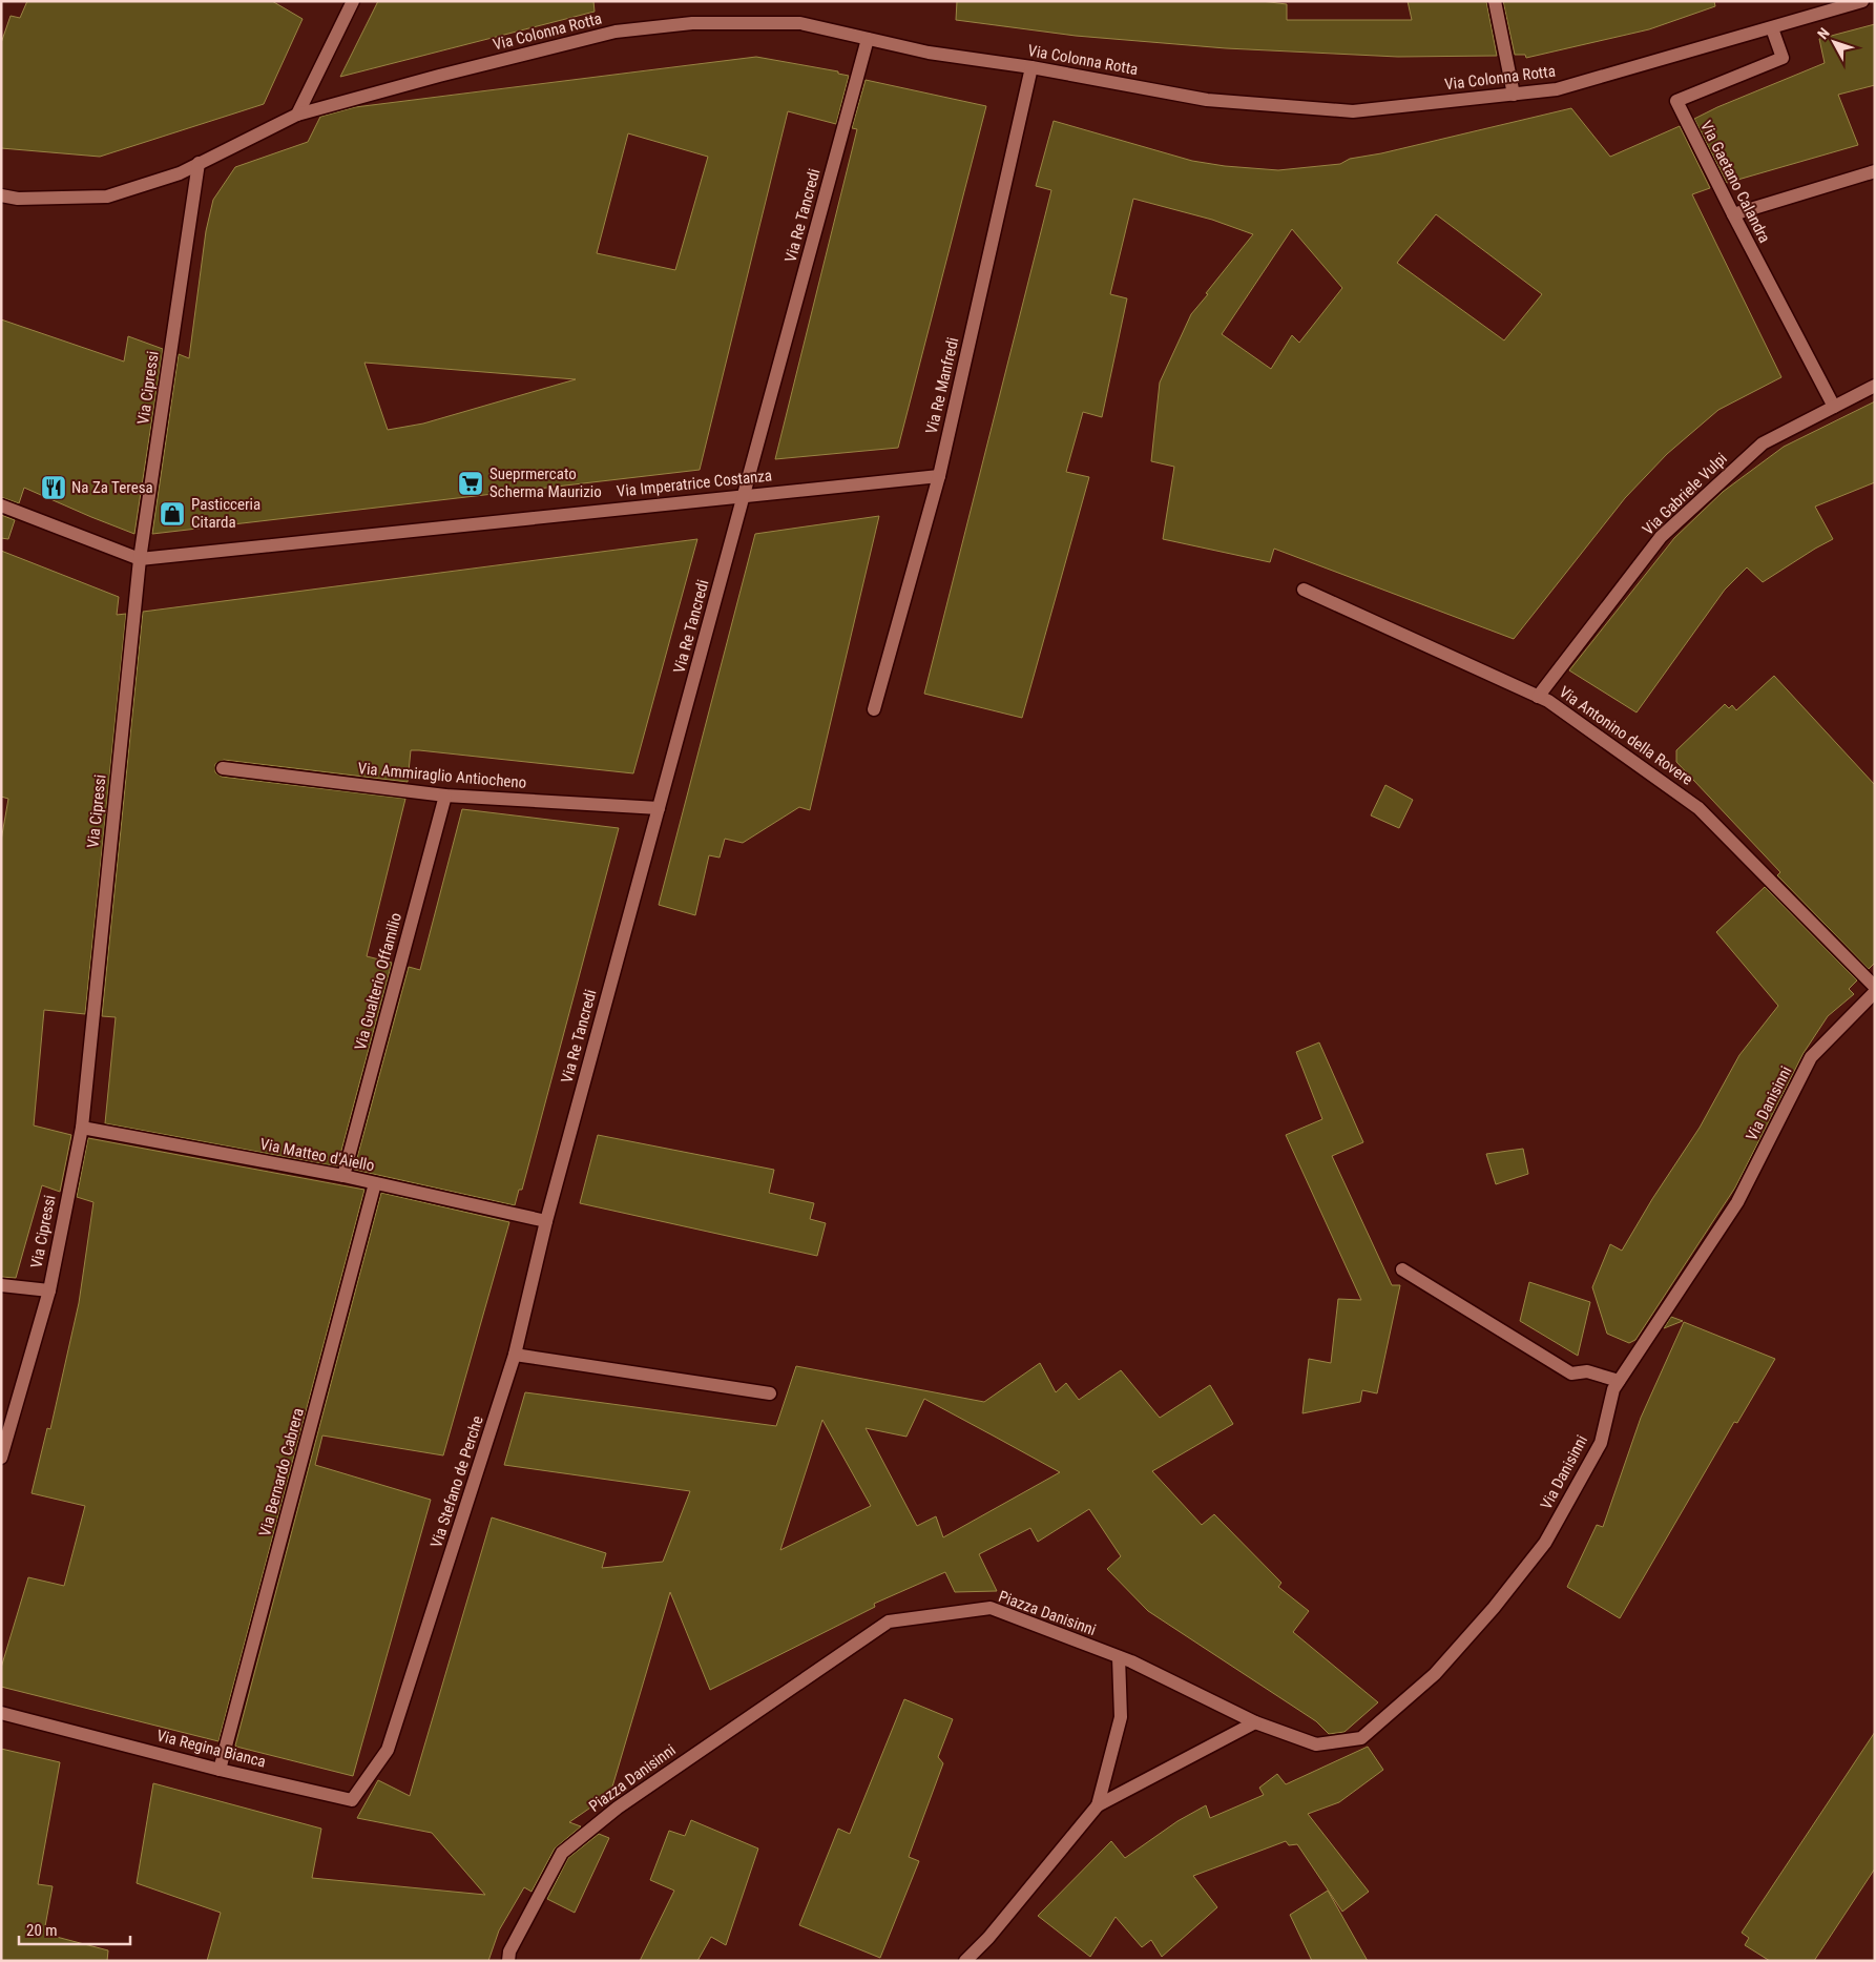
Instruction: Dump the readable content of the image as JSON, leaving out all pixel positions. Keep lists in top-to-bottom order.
{
  "streets": {
    "street": [
      "Via Colonna Rotta",
      "Via Gaetano Calandra",
      "Via Re Tancredi",
      "Via Re Manfredi",
      "Via Cipressi",
      "Via Imperatrice Costanza",
      "Via Gabriele Vulpi",
      "Via Antonino della Rovere",
      "Via Ammiraglio Antiocheno",
      "Via Gualterio Offamilio",
      "Via Danisinni",
      "Via Matteo d'Aiello",
      "Via Bernardo Cabrera",
      "Via Stefano de Perche",
      "Piazza Danisinni",
      "Via Regina Bianca"
    ]
  },
  "crossings": [
    ["Via Colonna Rotta", "Via Gaetano Calandra"],
    ["Via Colonna Rotta", "Via Re Tancredi"],
    ["Via Colonna Rotta", "Via Re Manfredi"],
    ["Via Colonna Rotta", "Via Cipressi"],
    ["Via Gaetano Calandra", "Via Gabriele Vulpi"],
    ["Via Re Tancredi", "Via Imperatrice Costanza"],
    ["Via Re Tancredi", "Via Ammiraglio Antiocheno"],
    ["Via Re Tancredi", "Via Matteo d'Aiello"],
    ["Via Re Tancredi", "Via Stefano de Perche"],
    ["Via Re Manfredi", "Via Imperatrice Costanza"],
    ["Via Cipressi", "Via Imperatrice Costanza"],
    ["Via Cipressi", "Via Matteo d'Aiello"],
    ["Via Gabriele Vulpi", "Via Antonino della Rovere"],
    ["Via Ammiraglio Antiocheno", "Via Gualterio Offamilio"],
    ["Via Gualterio Offamilio", "Via Matteo d'Aiello"],
    ["Via Danisinni", "Piazza Danisinni"],
    ["Via Matteo d'Aiello", "Via Bernardo Cabrera"],
    ["Via Matteo d'Aiello", "Via Stefano de Perche"],
    ["Via Bernardo Cabrera", "Via Regina Bianca"],
    ["Via Stefano de Perche", "Via Regina Bianca"]
  ],
  "places": {
    "supermarket": ["Sueprmercato Scherma Maurizio"],
    "restaurant": ["Na Za Teresa"],
    "shop": ["Pasticceria Citarda"]
  },
  "scale_bar": "20 m",
  "north": "top left"
}
